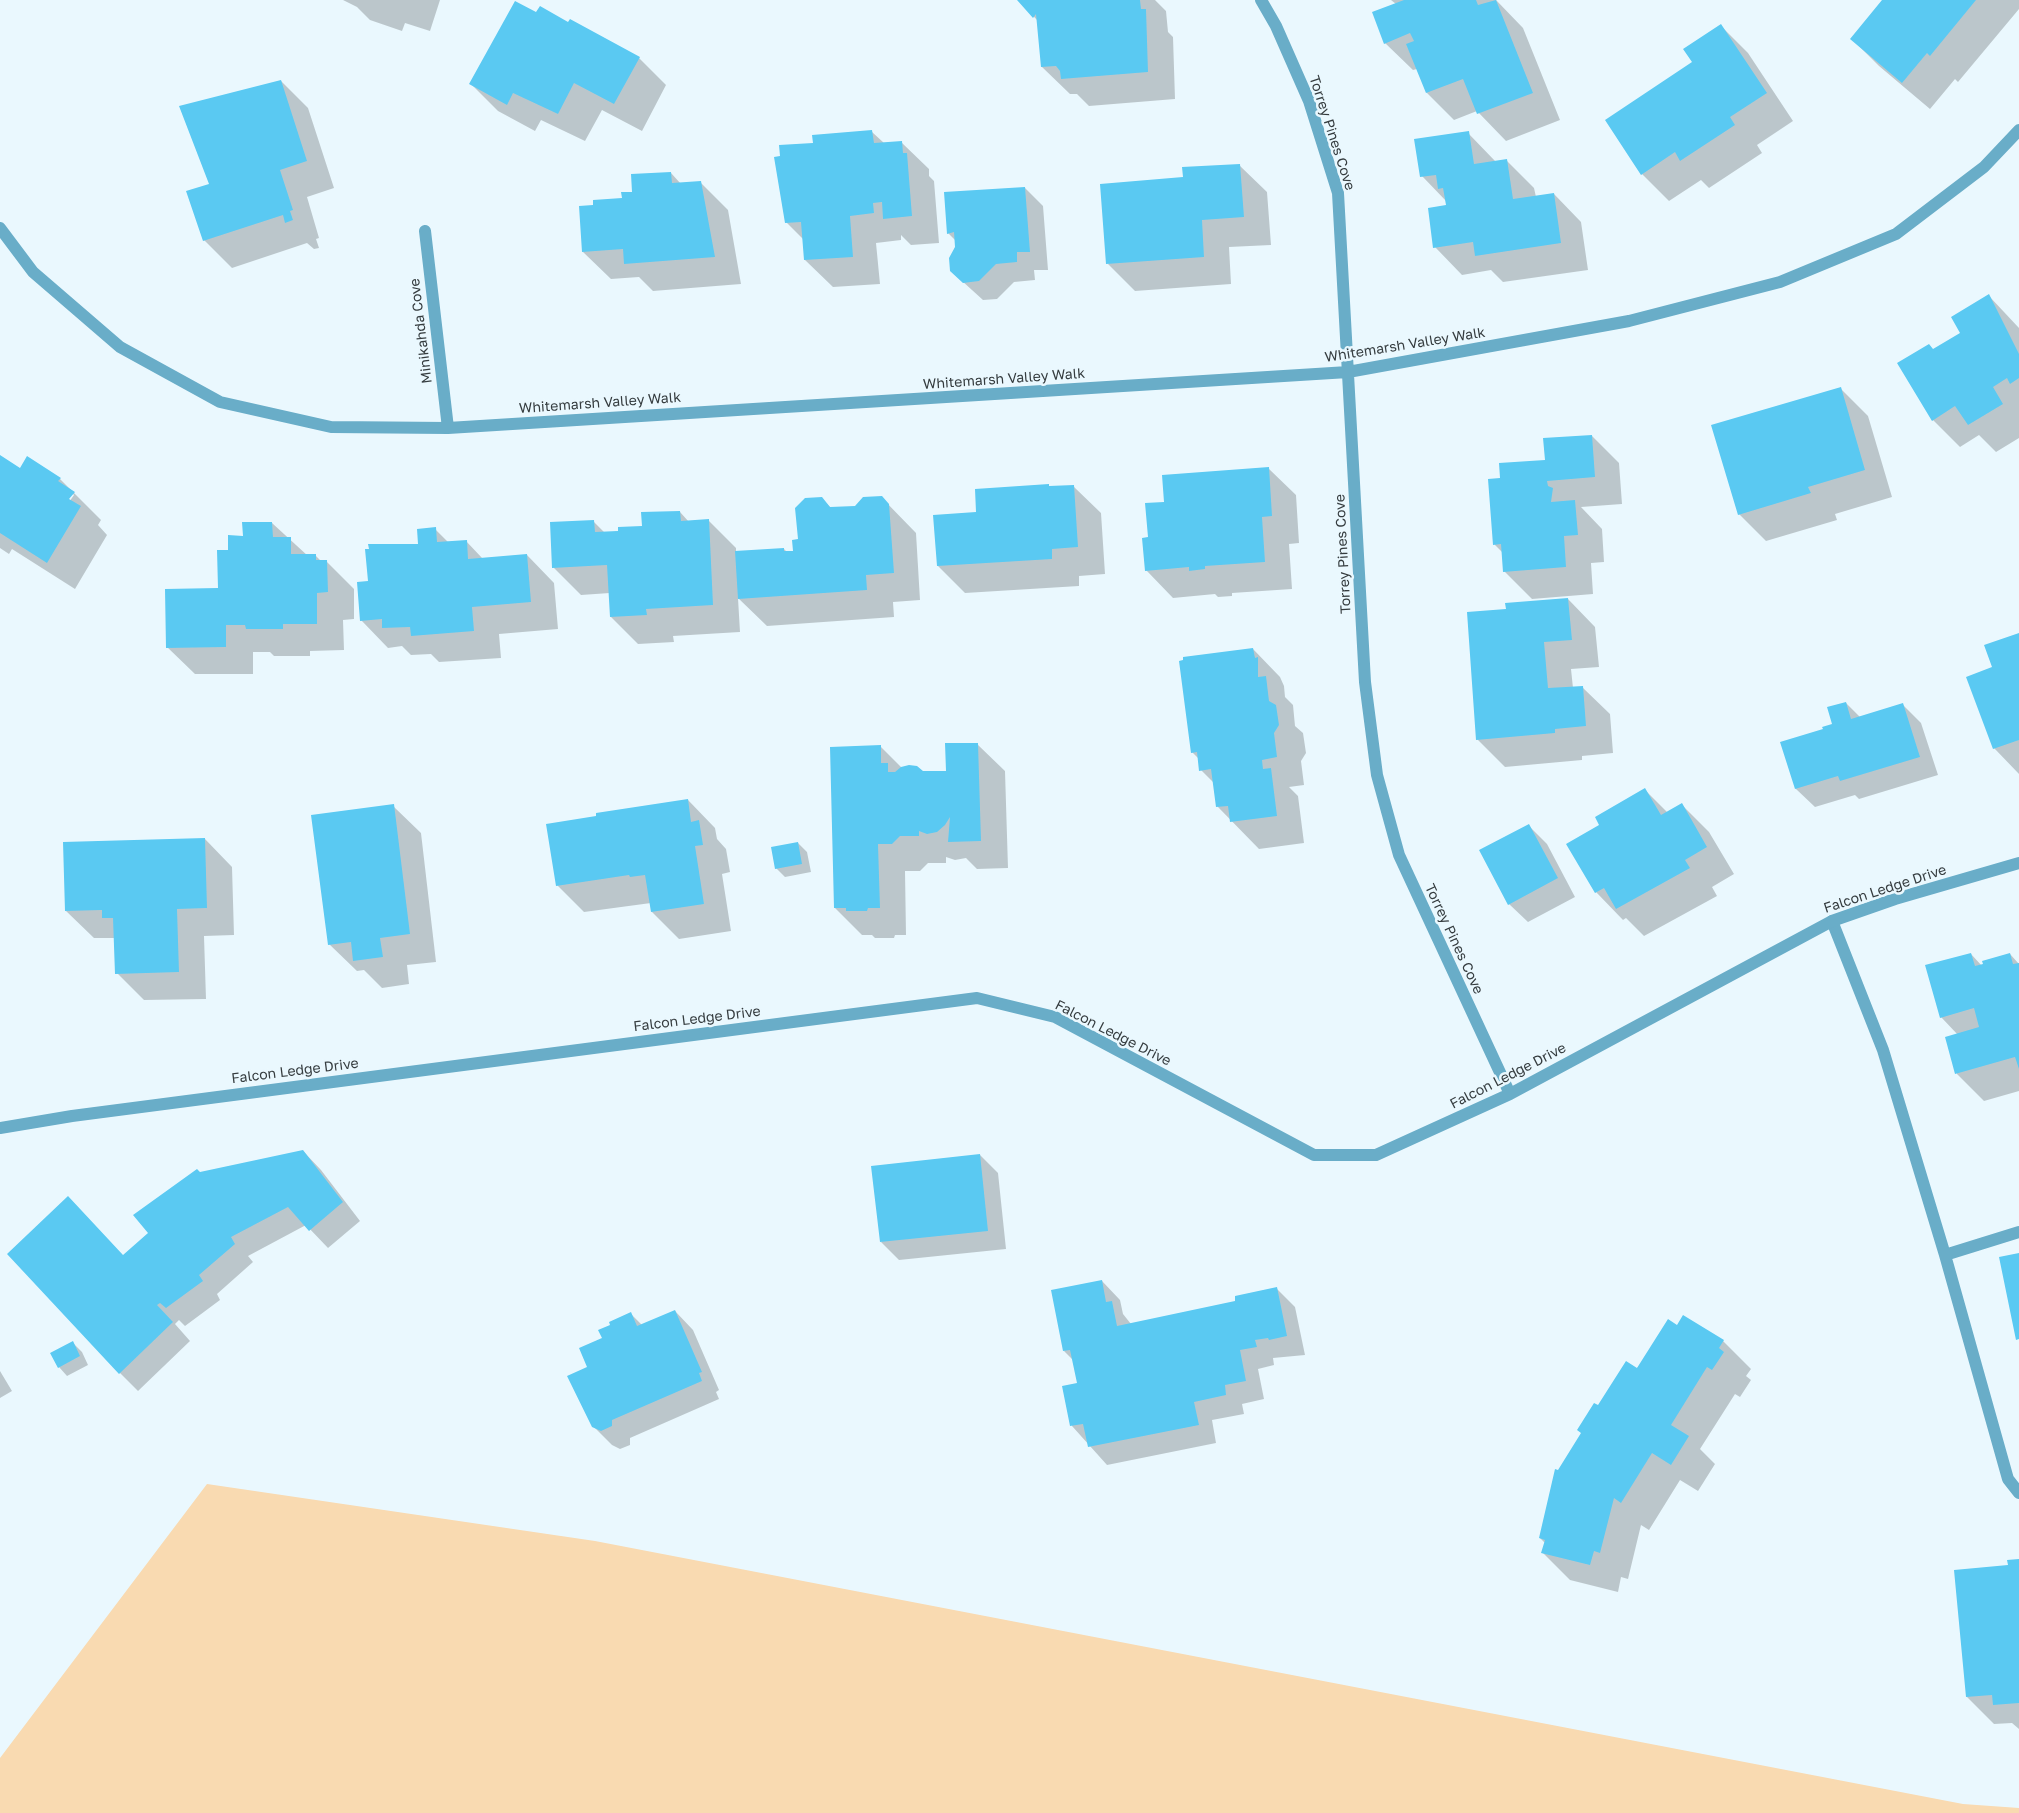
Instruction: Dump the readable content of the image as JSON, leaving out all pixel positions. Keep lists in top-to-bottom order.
{
  "streets": {
    "street": [
      "Torrey Pines Cove",
      "Minikahda Cove",
      "Whitemarsh Valley Walk",
      "Falcon Ledge Drive"
    ]
  },
  "crossings": [
    ["Torrey Pines Cove", "Whitemarsh Valley Walk"],
    ["Torrey Pines Cove", "Falcon Ledge Drive"],
    ["Minikahda Cove", "Whitemarsh Valley Walk"]
  ]
}
